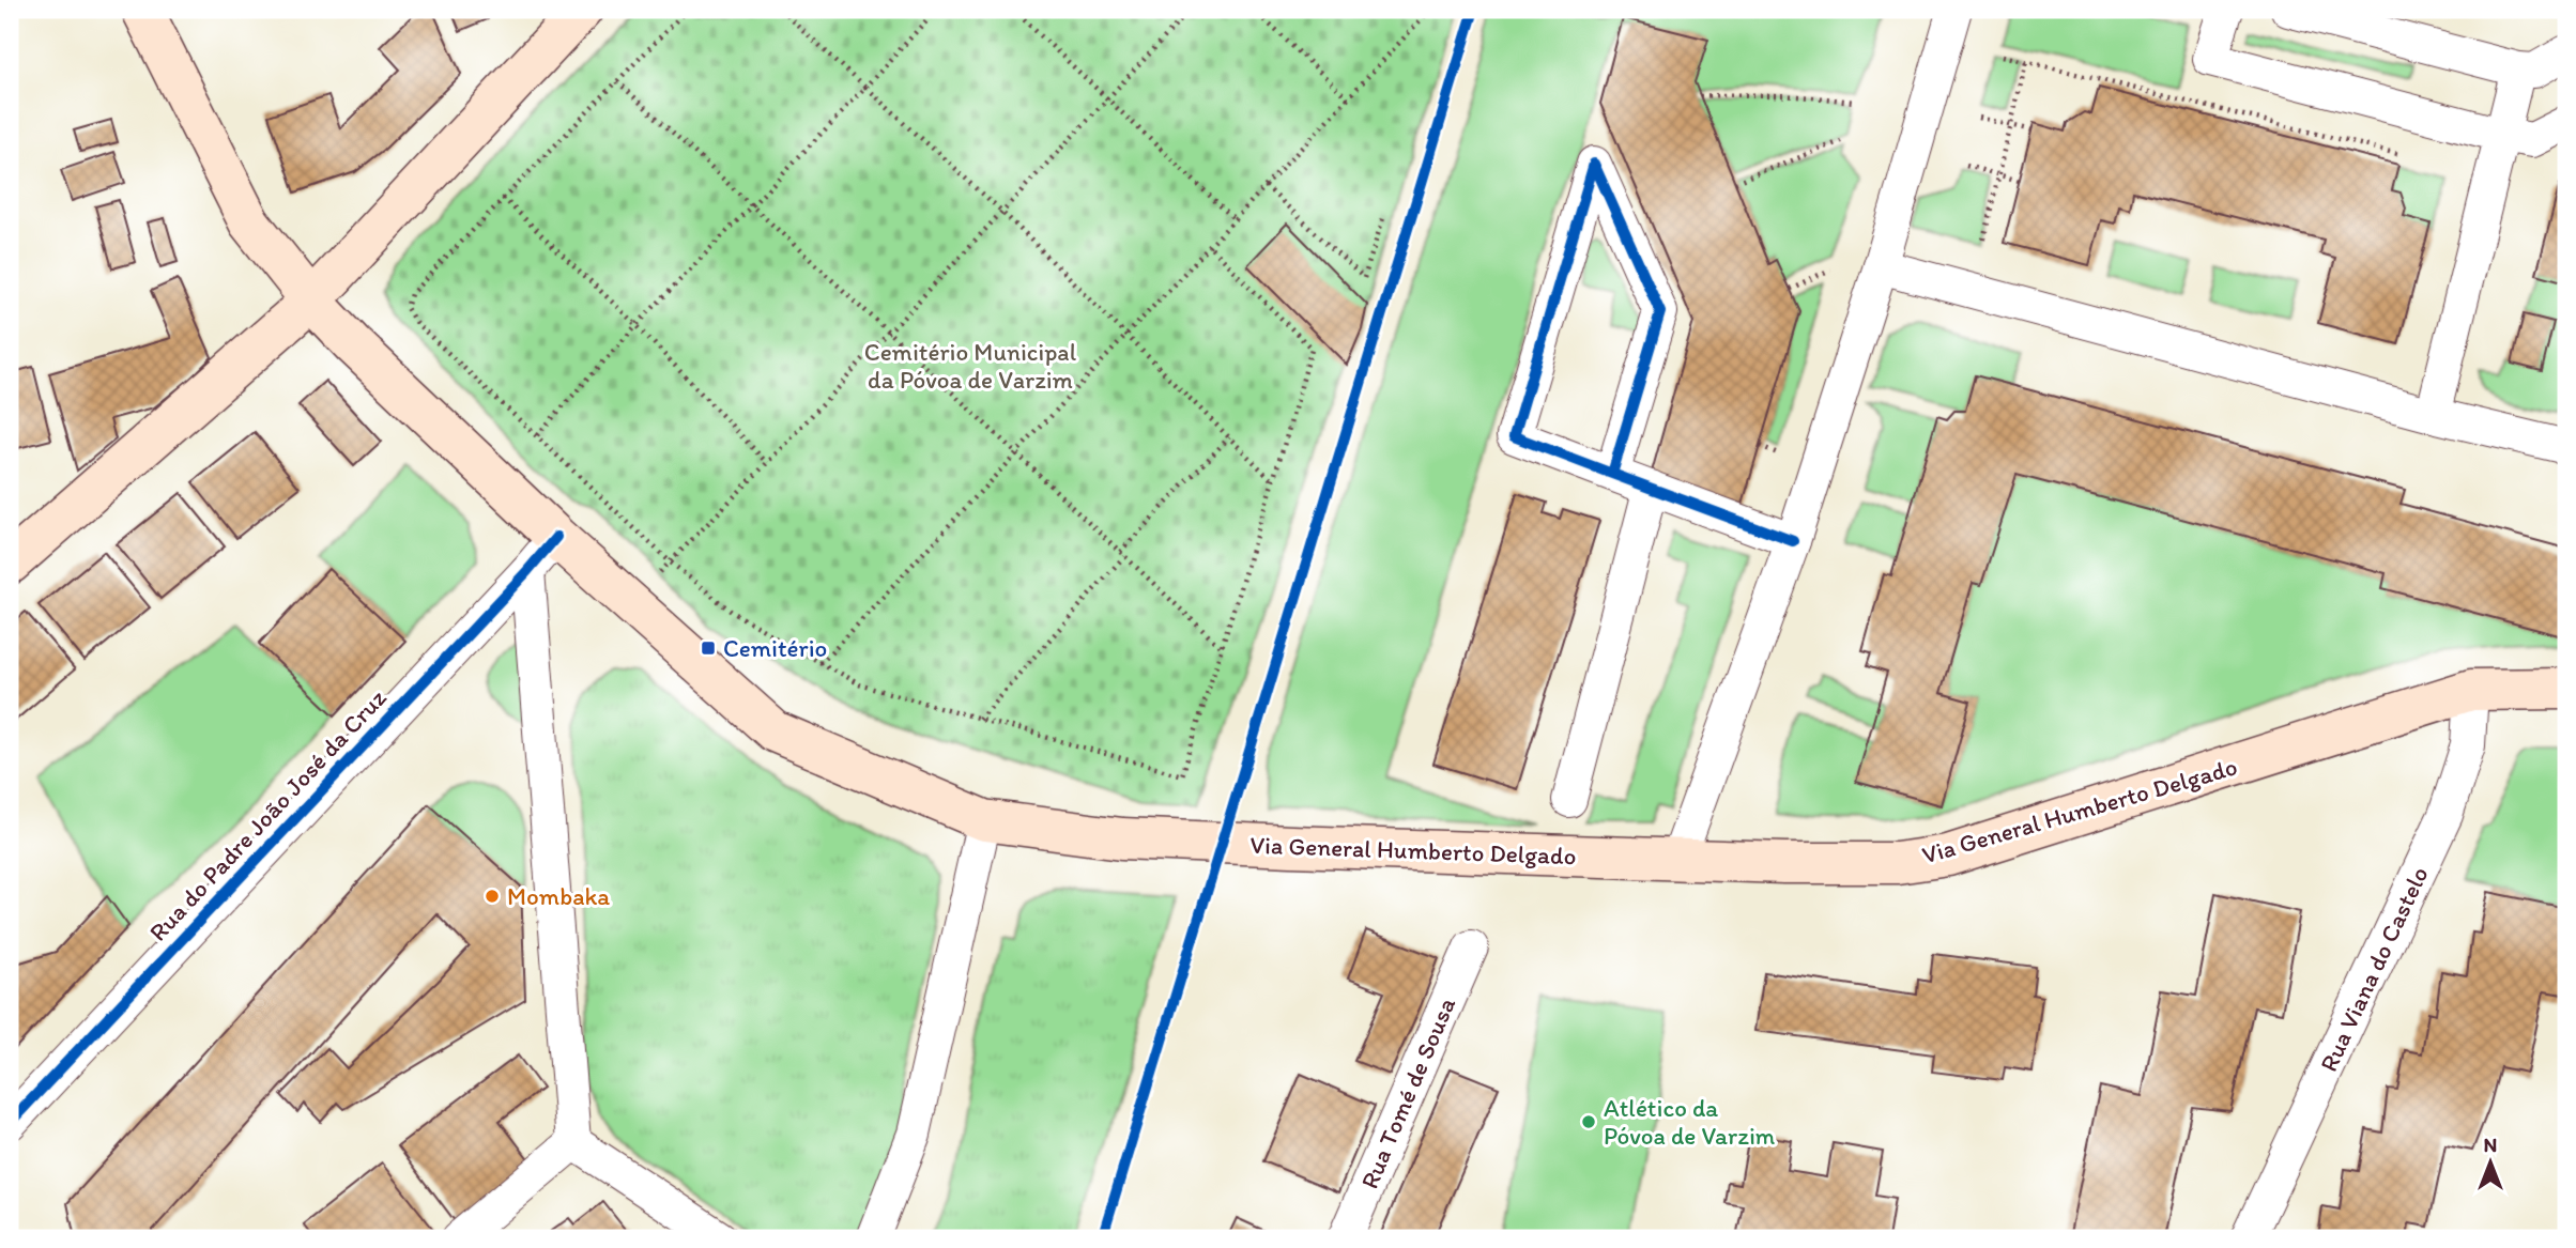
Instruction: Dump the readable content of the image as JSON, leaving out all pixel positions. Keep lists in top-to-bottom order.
{
  "streets": {
    "main road": ["Via General Humberto Delgado"],
    "street": ["Rua do Padre João José da Cruz", "Rua Viana do Castelo", "Rua Tomé de Sousa"]
  },
  "crossings": [
    ["Via General Humberto Delgado", "Rua do Padre João José da Cruz"],
    ["Via General Humberto Delgado", "Rua Viana do Castelo"]
  ],
  "parks": ["Cemitério Municipal da Póvoa de Varzim"],
  "places": {
    "transit": ["Cemitério"],
    "other": ["Mombaka", "Atlético da Póvoa de Varzim"]
  },
  "north": "top"
}
